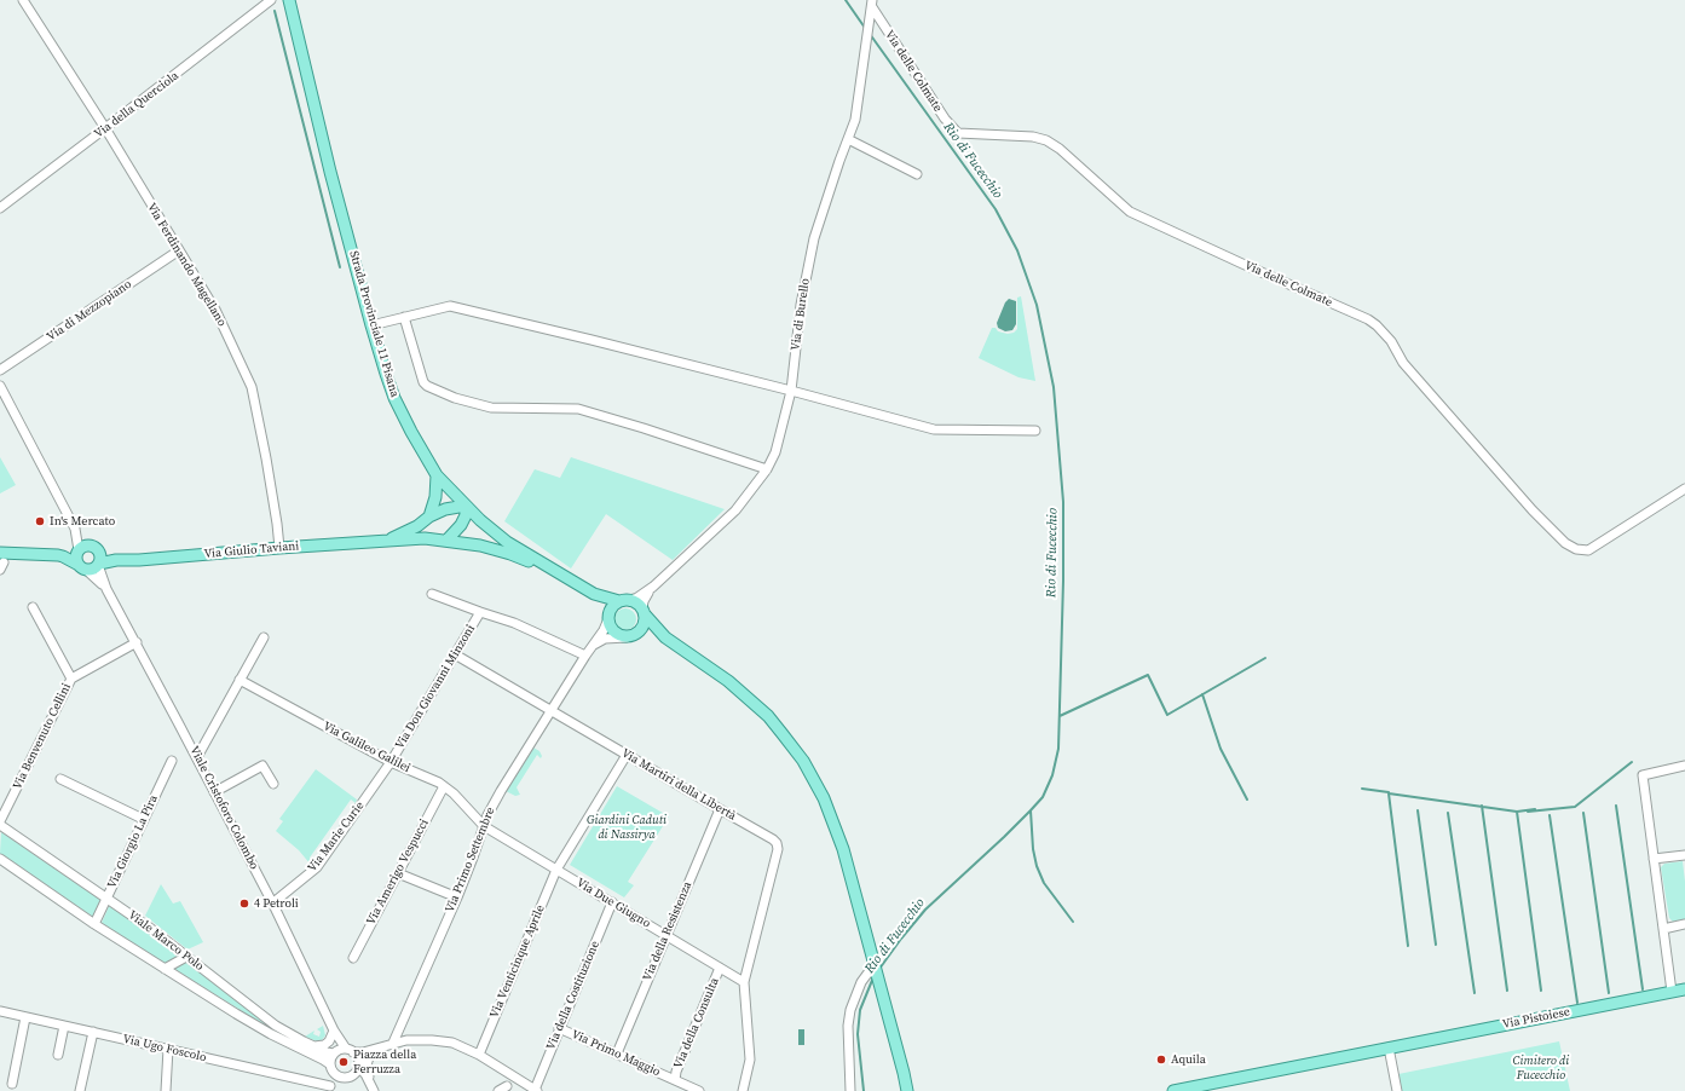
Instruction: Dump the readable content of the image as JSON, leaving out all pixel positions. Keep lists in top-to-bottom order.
{
  "streets": {
    "main road": [
      "Strada Provinciale 11 Pisana",
      "Via Giulio Taviani",
      "Viale Cristoforo Colombo",
      "Via Pistoiese"
    ],
    "street": [
      "Via delle Colmate",
      "Via della Querciola",
      "Via Ferdinando Magellano",
      "Via di Mezzopiano",
      "Via di Burello",
      "Via Don Giovanni Minzoni",
      "Via Benvenuto Cellini",
      "Via Galileo Galilei",
      "Via Martiri della Libertà",
      "Via Marie Curie",
      "Via Giorgio La Pira",
      "Via Primo Settembre",
      "Via Amerigo Vespucci",
      "Via Due Giugno",
      "Via della Resistenza",
      "Viale Marco Polo",
      "Via Venticinque Aprile",
      "Via della Costituzione",
      "Via della Consulta",
      "Via Ugo Foscolo",
      "Via Primo Maggio"
    ]
  },
  "crossings": [
    ["Via delle Colmate", "Via di Burello"],
    ["Via della Querciola", "Via Ferdinando Magellano"],
    ["Via Ferdinando Magellano", "Via di Mezzopiano"],
    ["Via Ferdinando Magellano", "Via Giulio Taviani"],
    ["Via di Burello", "Strada Provinciale 11 Pisana"],
    ["Strada Provinciale 11 Pisana", "Via Giulio Taviani"],
    ["Via Giulio Taviani", "Viale Cristoforo Colombo"],
    ["Via Don Giovanni Minzoni", "Via Galileo Galilei"],
    ["Via Don Giovanni Minzoni", "Via Martiri della Libertà"],
    ["Via Don Giovanni Minzoni", "Via Marie Curie"],
    ["Via Benvenuto Cellini", "Viale Cristoforo Colombo"],
    ["Via Galileo Galilei", "Via Marie Curie"],
    ["Via Galileo Galilei", "Via Primo Settembre"],
    ["Via Galileo Galilei", "Via Amerigo Vespucci"],
    ["Via Galileo Galilei", "Via Due Giugno"],
    ["Via Martiri della Libertà", "Via Primo Settembre"],
    ["Via Martiri della Libertà", "Via Due Giugno"],
    ["Via Martiri della Libertà", "Via della Resistenza"],
    ["Via Martiri della Libertà", "Via Venticinque Aprile"],
    ["Viale Cristoforo Colombo", "Via Marie Curie"],
    ["Viale Cristoforo Colombo", "Viale Marco Polo"],
    ["Via Giorgio La Pira", "Viale Marco Polo"],
    ["Via Primo Settembre", "Via Due Giugno"],
    ["Via Due Giugno", "Via della Resistenza"],
    ["Via Due Giugno", "Via Venticinque Aprile"],
    ["Via Due Giugno", "Via della Costituzione"],
    ["Via Due Giugno", "Via della Consulta"],
    ["Via della Resistenza", "Via Primo Maggio"],
    ["Via della Costituzione", "Via Primo Maggio"],
    ["Via della Consulta", "Via Primo Maggio"]
  ],
  "water": ["Rio di Fucecchio"],
  "parks": ["Giardini Caduti di Nassirya", "Cimitero di Fucecchio"],
  "places": [
    "In's Mercato",
    "4 Petroli",
    "Aquila",
    "Piazza della Ferruzza"
  ]
}
